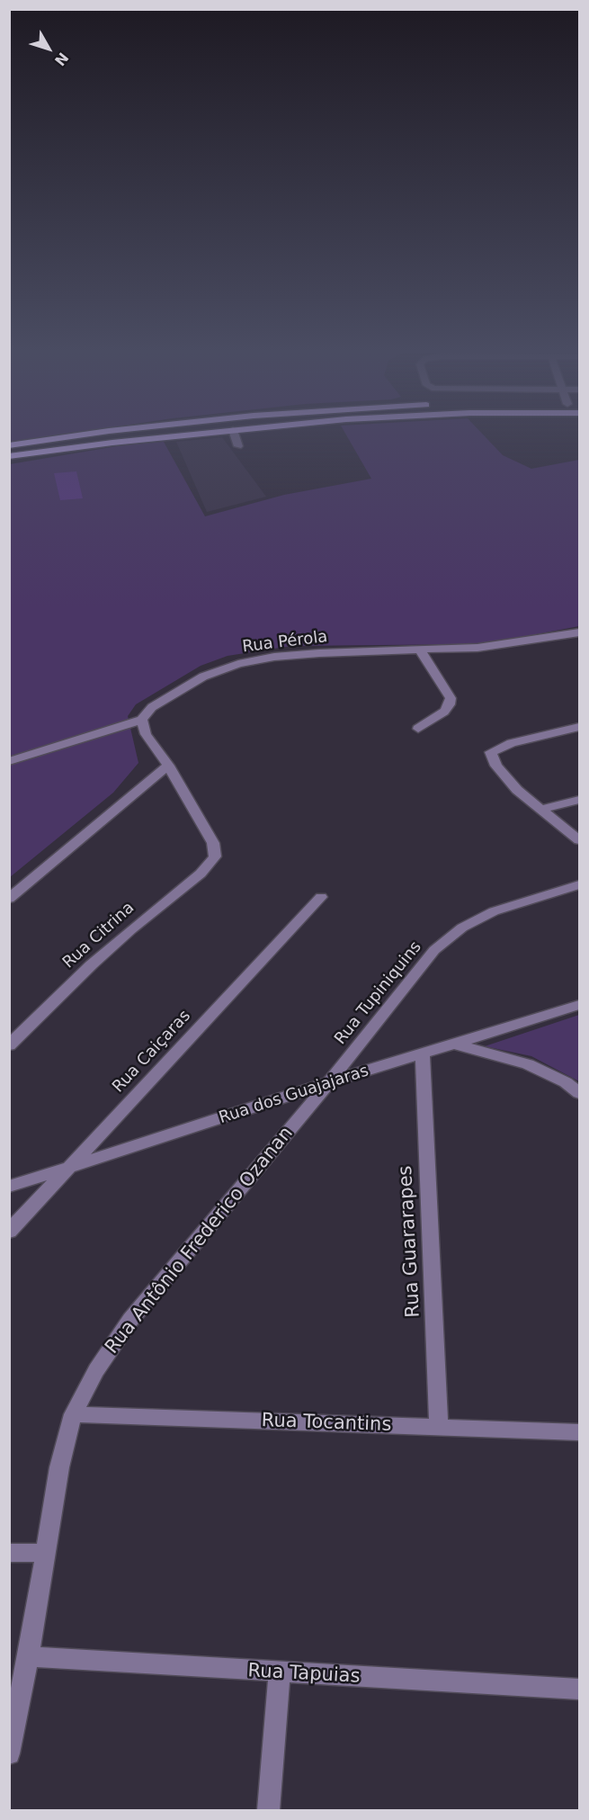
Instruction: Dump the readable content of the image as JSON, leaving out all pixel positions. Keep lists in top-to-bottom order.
{
  "streets": {
    "street": [
      "Rua Pérola",
      "Rua Citrina",
      "Rua Tupiniquins",
      "Rua Caiçaras",
      "Rua dos Guajajaras",
      "Rua Antônio Frederico Ozanan",
      "Rua Guararapes",
      "Rua Tocantins",
      "Rua Tapuias"
    ]
  },
  "crossings": [
    ["Rua Tupiniquins", "Rua dos Guajajaras"],
    ["Rua Tupiniquins", "Rua Antônio Frederico Ozanan"],
    ["Rua Caiçaras", "Rua dos Guajajaras"],
    ["Rua dos Guajajaras", "Rua Antônio Frederico Ozanan"],
    ["Rua dos Guajajaras", "Rua Guararapes"],
    ["Rua Antônio Frederico Ozanan", "Rua Tocantins"],
    ["Rua Antônio Frederico Ozanan", "Rua Tapuias"],
    ["Rua Guararapes", "Rua Tocantins"]
  ],
  "north": "bottom right"
}
